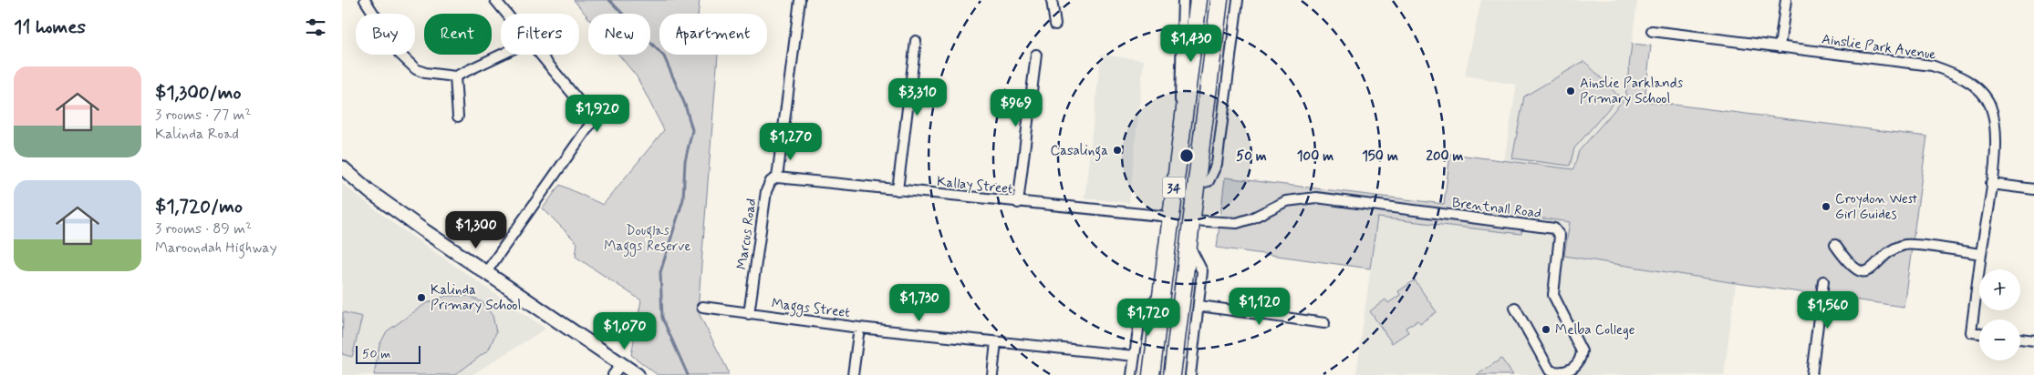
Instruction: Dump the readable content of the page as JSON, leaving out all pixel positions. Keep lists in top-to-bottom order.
{
  "streets": {
    "highway": ["34"],
    "street": [
      "Ainslie Park Avenue",
      "Kallay Street",
      "Brentnall Road",
      "Marcus Road",
      "Maggs Street"
    ]
  },
  "crossings": [
    ["Kallay Street", "34"],
    ["Kallay Street", "Marcus Road"],
    ["34", "Brentnall Road"],
    ["Marcus Road", "Maggs Street"]
  ],
  "parks": ["Douglas Maggs Reserve"],
  "places": [
    "Ainslie Parklands Primary School",
    "Casalinga",
    "Croydon West Girl Guides",
    "Kalinda Primary School",
    "Melba College"
  ],
  "scale_bar": "50 m",
  "page": {
    "heading": "11 homes",
    "chip": [
      "Buy",
      "Rent",
      "Filters",
      "New",
      "Apartment"
    ],
    "price": [
      "$1,430",
      "$3,310",
      "$969",
      "$1,920",
      "$1,270",
      "$1,300",
      "$1,730",
      "$1,120",
      "$1,560",
      "$1,720",
      "$1,070"
    ],
    "list": [
      {
        "name": "$1,300/mo",
        "note": "3 rooms · 77 m² · Kalinda Road"
      },
      {
        "name": "$1,720/mo",
        "note": "3 rooms · 89 m² · Maroondah Highway"
      }
    ],
    "map_buttons": ["+", "−"],
    "scale": "50 m"
  },
  "rings": [
    "50 m",
    "100 m",
    "150 m",
    "200 m"
  ]
}
